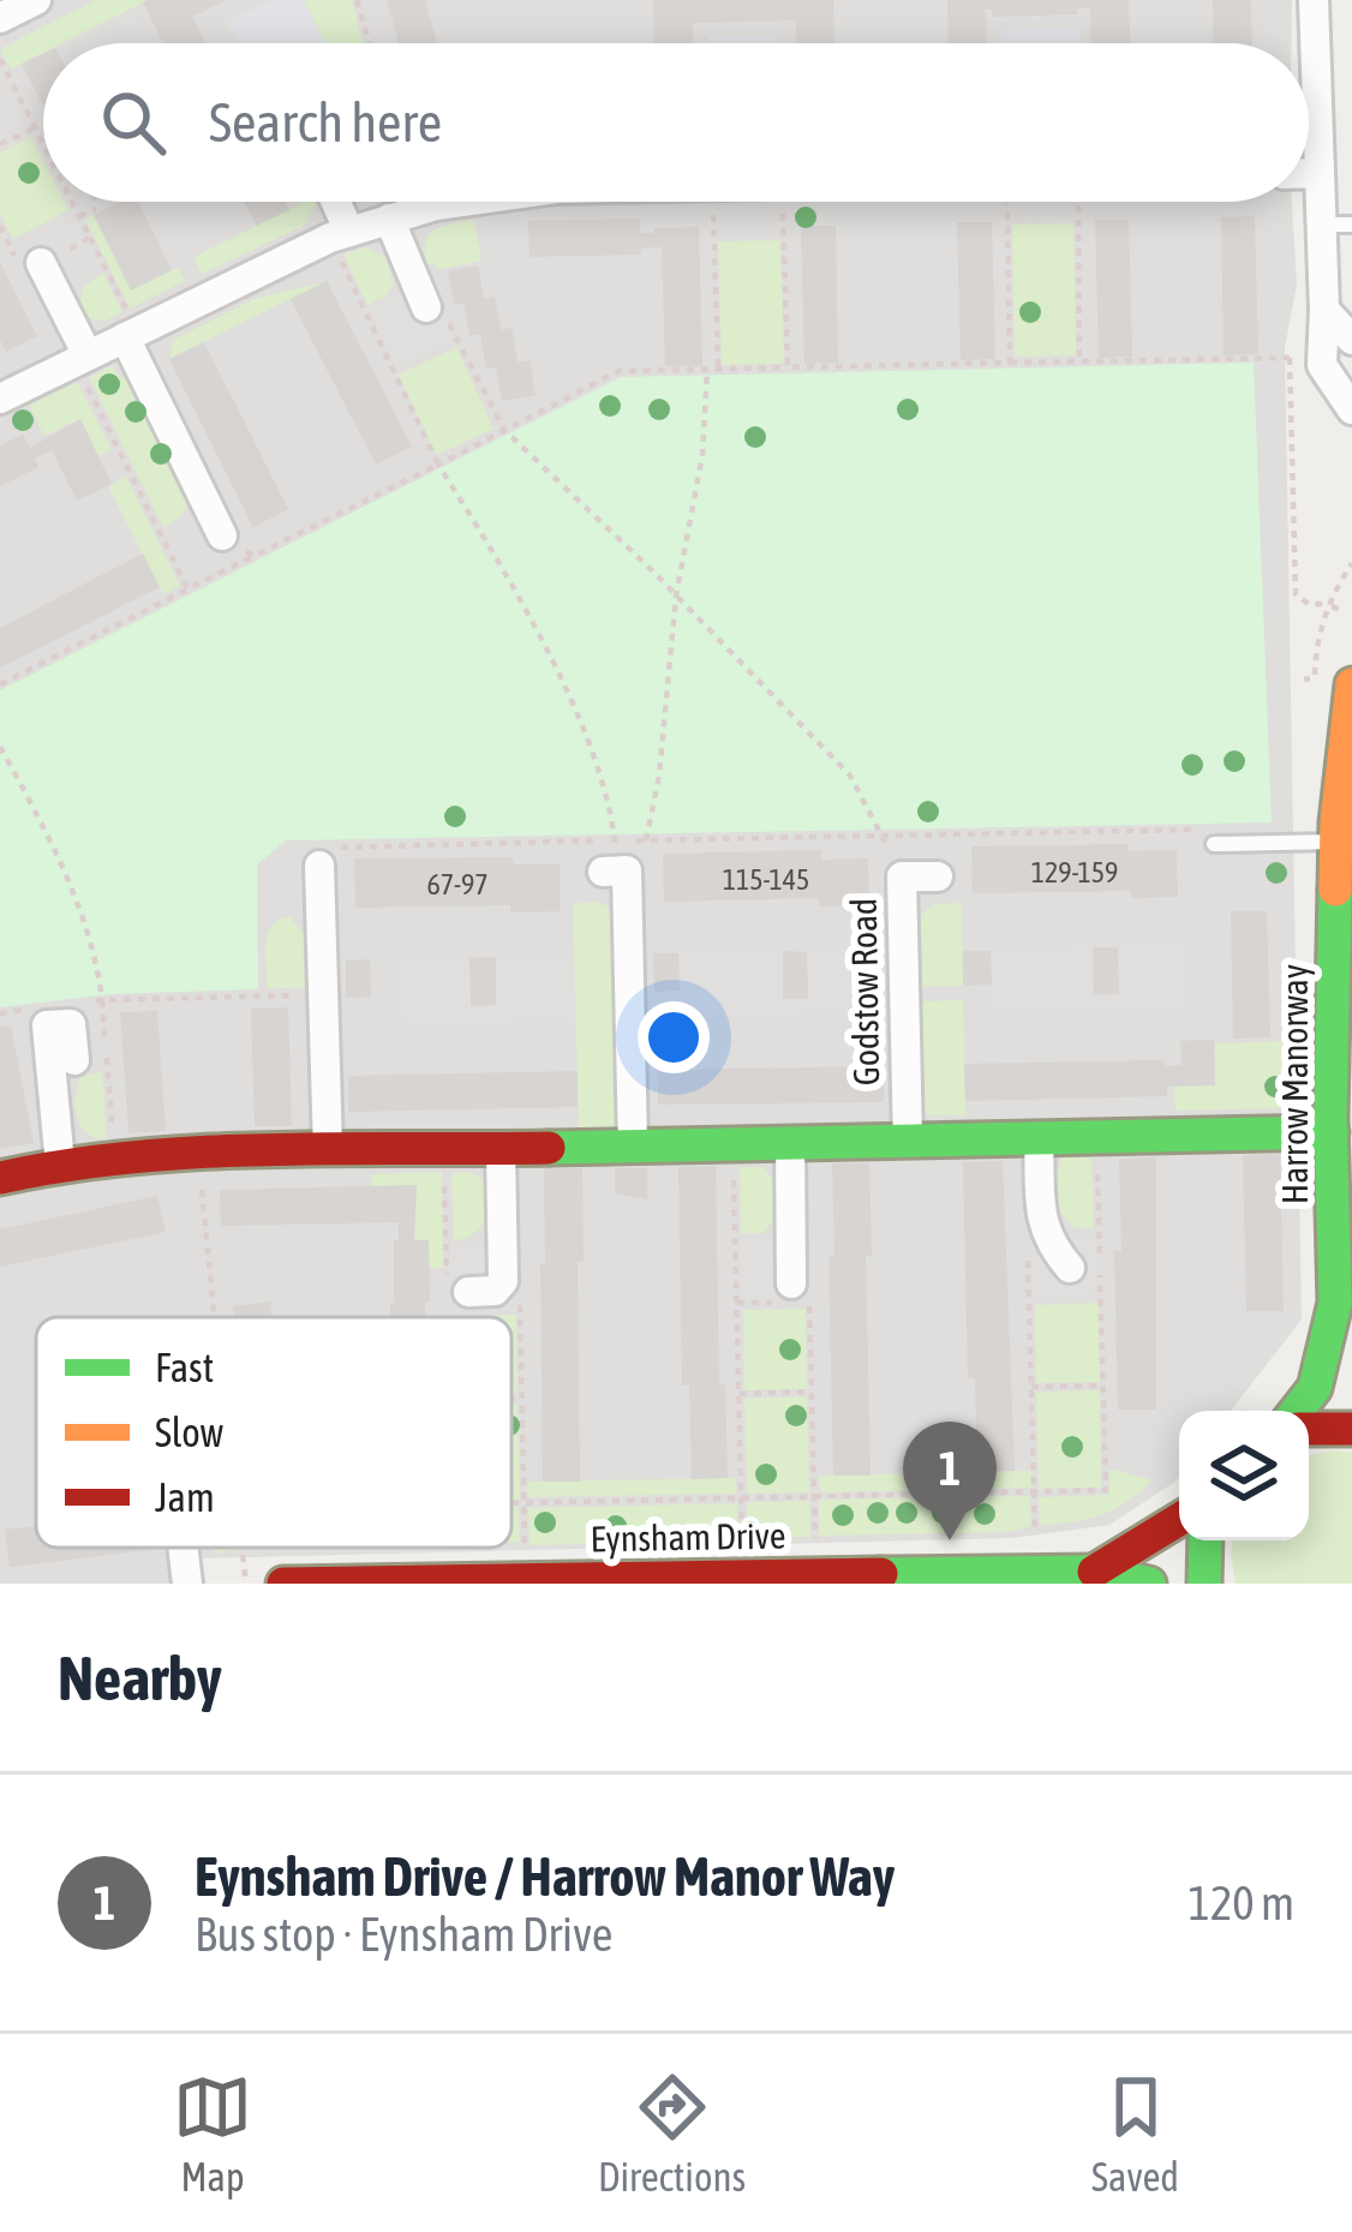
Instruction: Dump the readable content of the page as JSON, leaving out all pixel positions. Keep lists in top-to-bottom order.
{
  "streets": {
    "street": ["Godstow Road", "Harrow Manorway", "Eynsham Drive"]
  },
  "house_numbers": ["129-159", "115-145", "67-97"],
  "legend": ["Fast", "Slow", "Jam"],
  "page": {
    "search": "Search here",
    "pins": "1",
    "heading": "Nearby",
    "list": [
      {
        "mark": "1",
        "name": "Eynsham Drive / Harrow Manor Way",
        "note": "Bus stop · Eynsham Drive",
        "value": "120 m"
      }
    ],
    "nav": ["Map", "Directions", "Saved"]
  }
}
